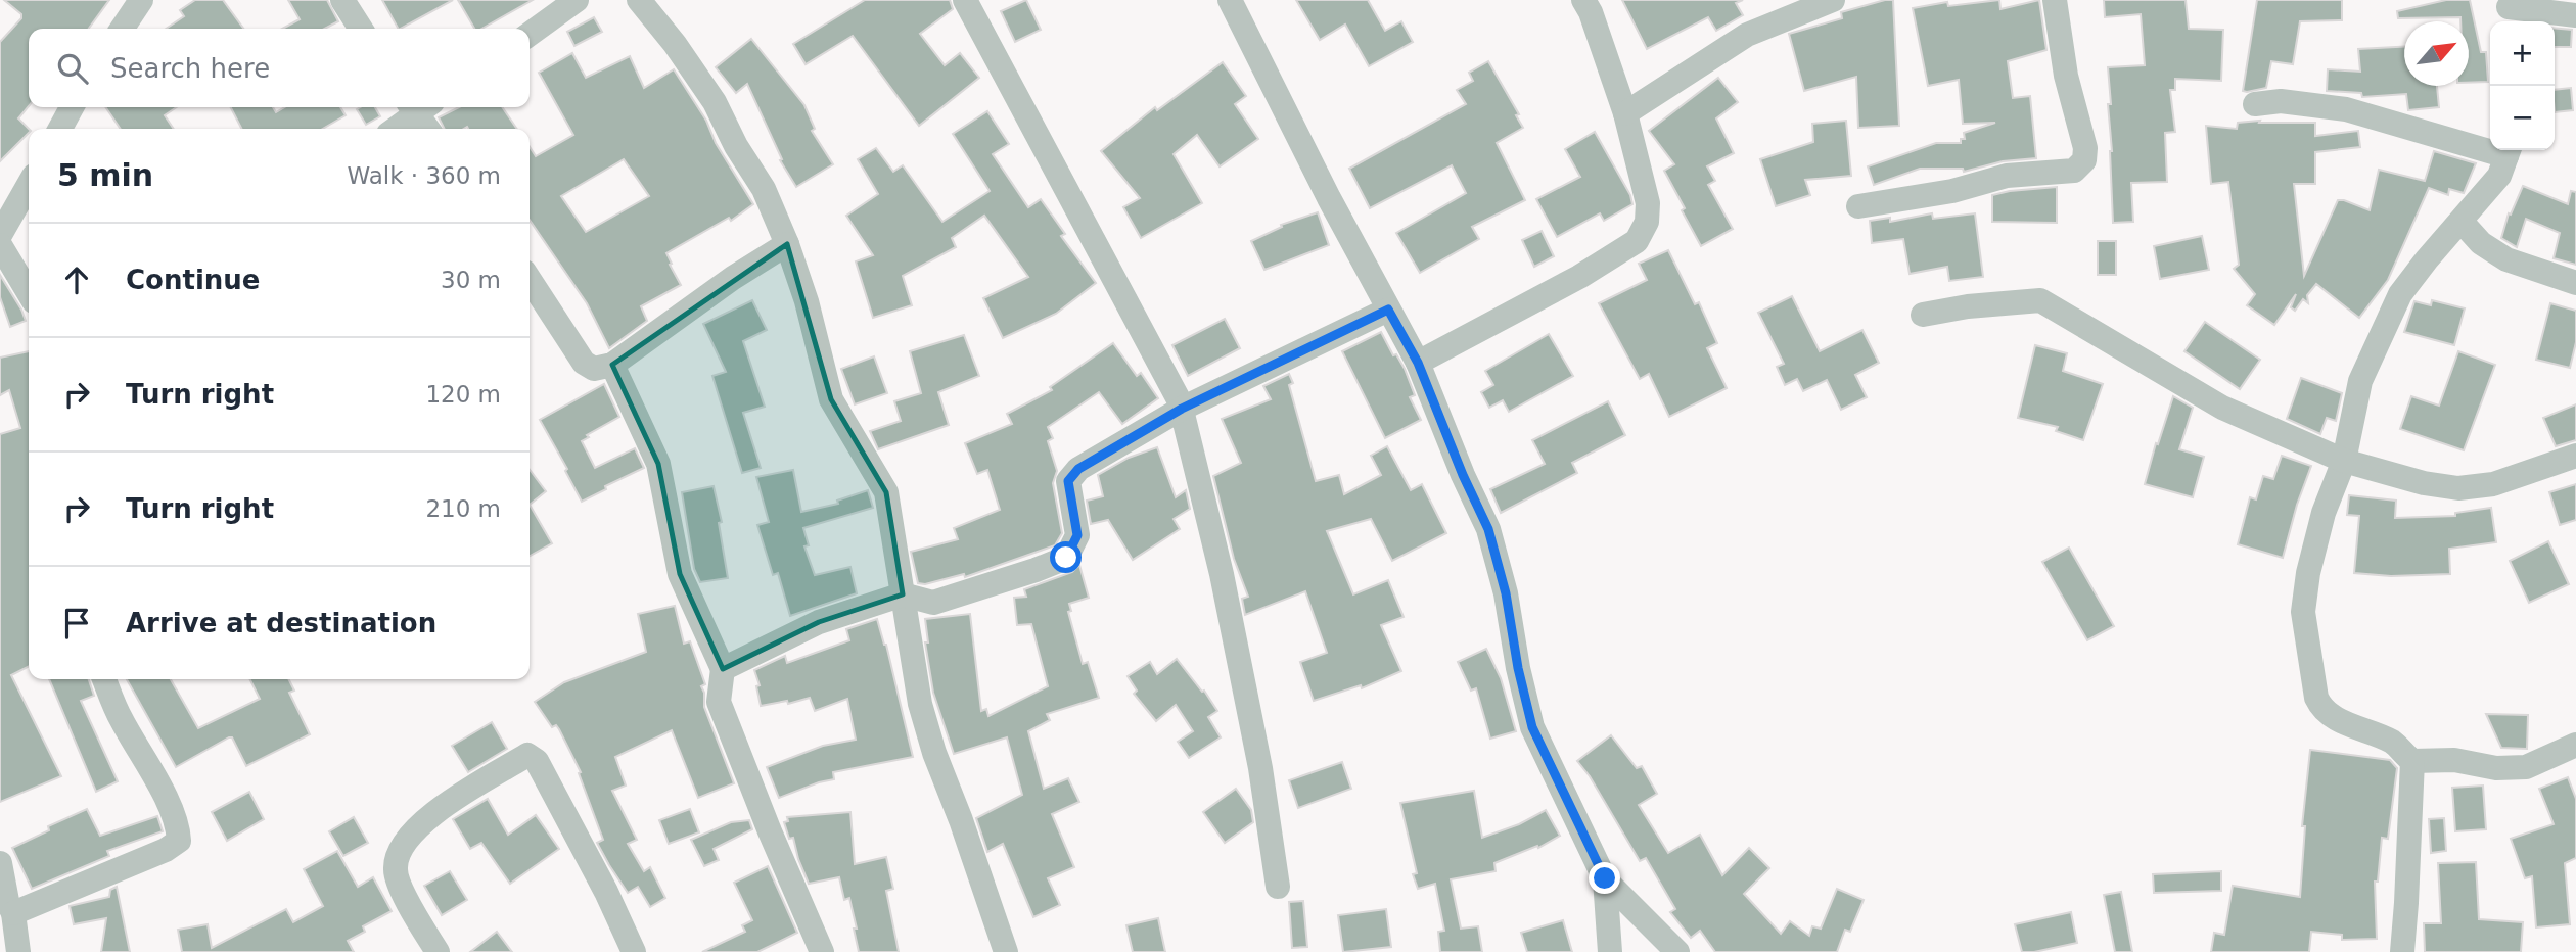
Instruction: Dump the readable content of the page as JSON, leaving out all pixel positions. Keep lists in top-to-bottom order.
{
  "north": "top right",
  "page": {
    "map_buttons": ["+", "−"],
    "search": "Search here",
    "heading": ["5 min", "Walk · 360 m"],
    "list": [
      ["Continue", "30 m"],
      ["Turn right", "120 m"],
      ["Turn right", "210 m"],
      "Arrive at destination"
    ]
  }
}
